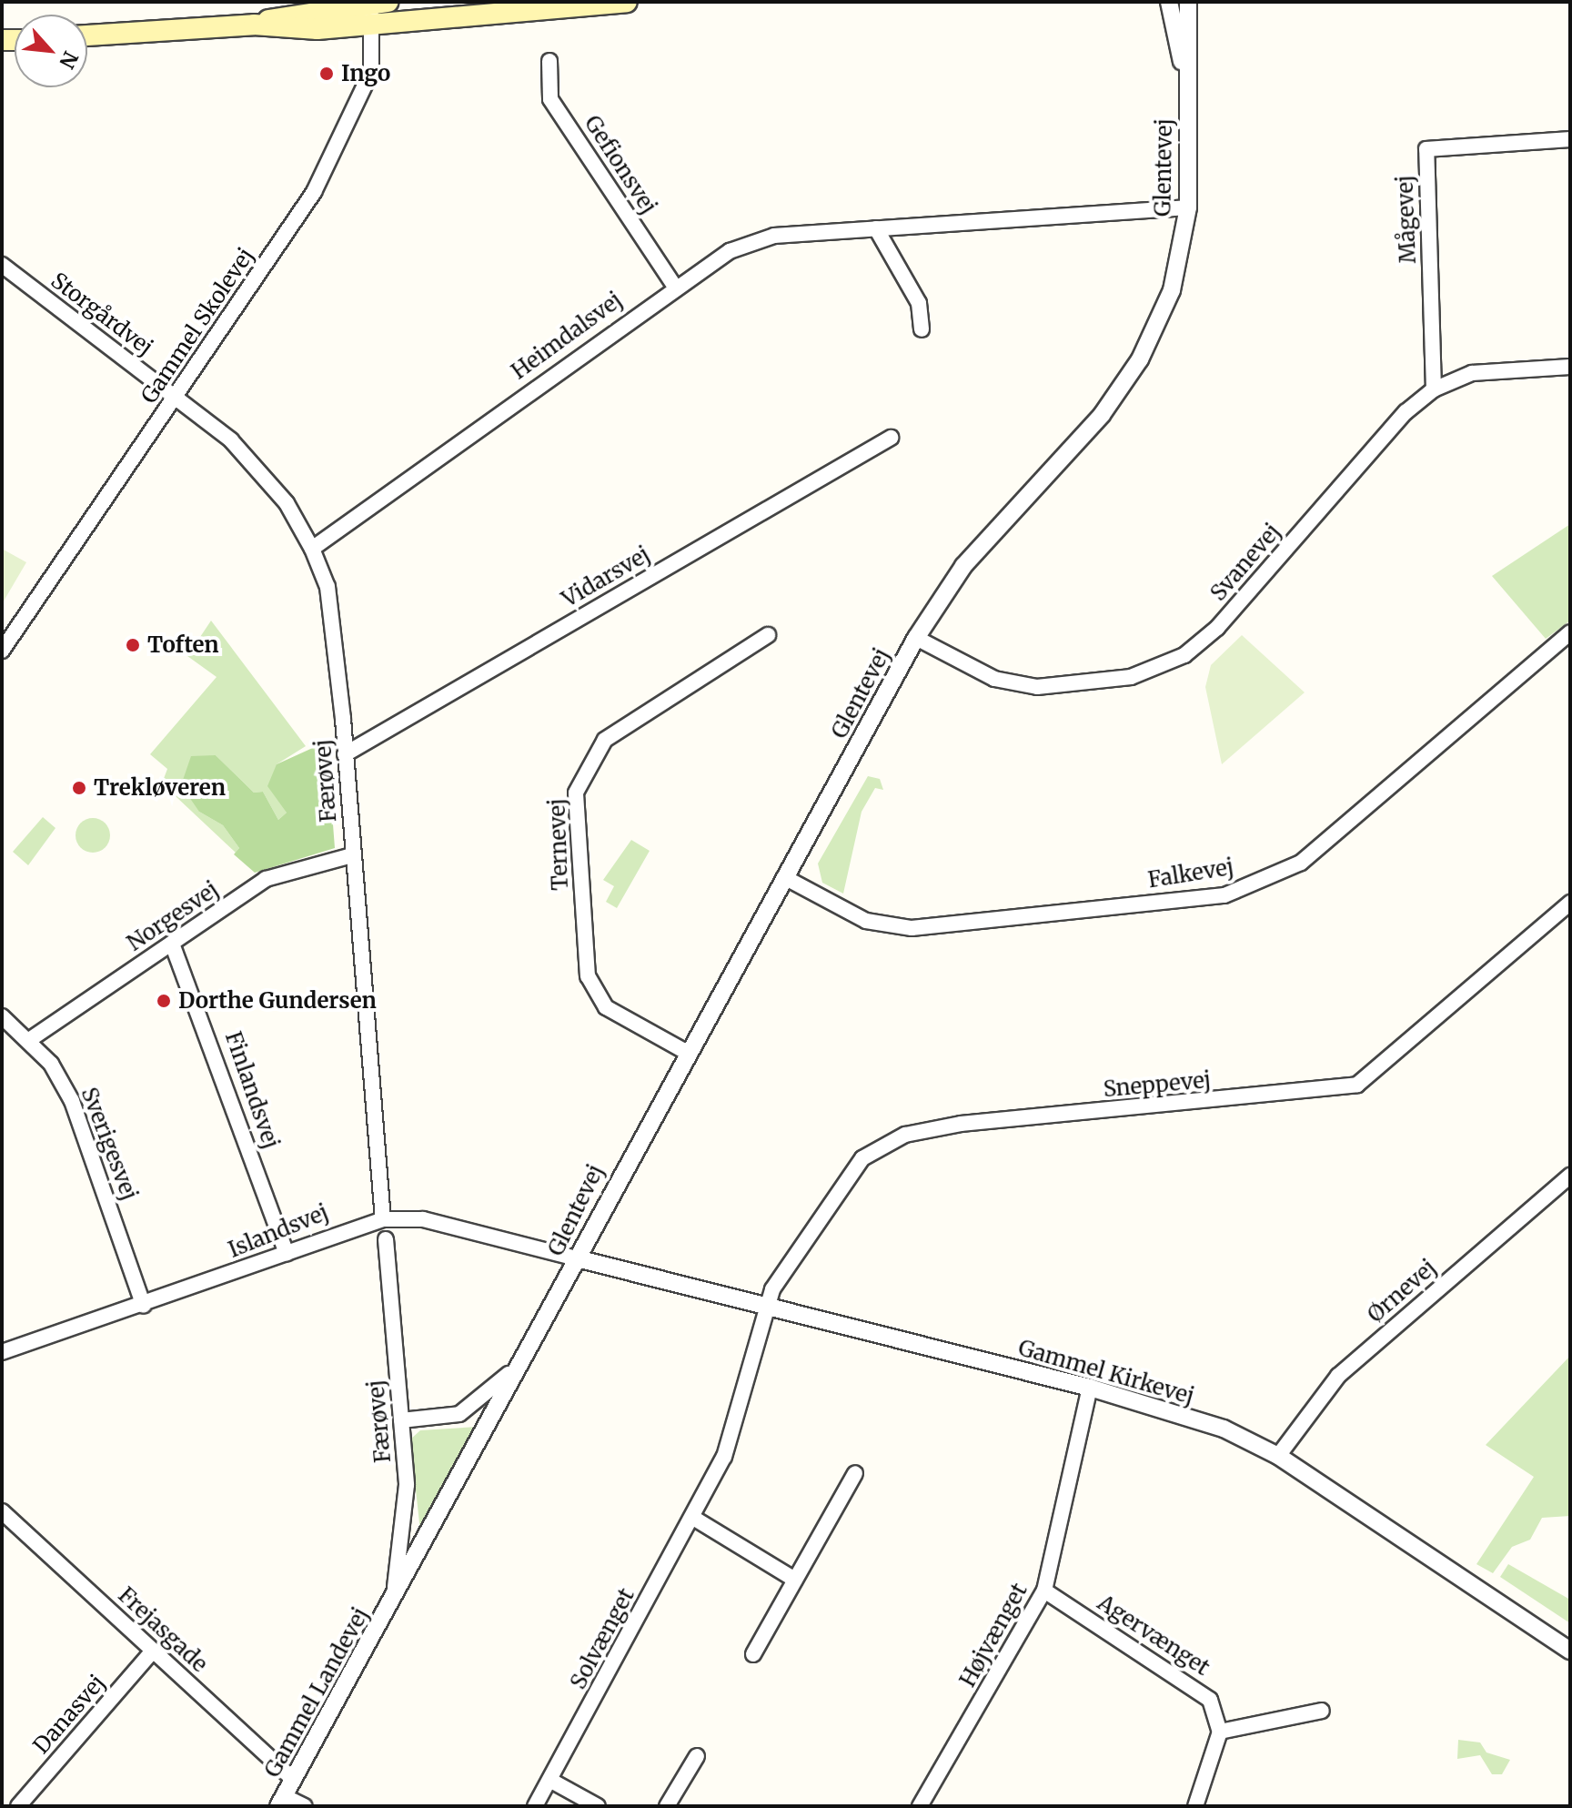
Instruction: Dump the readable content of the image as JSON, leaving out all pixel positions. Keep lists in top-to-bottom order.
{
  "streets": {
    "street": [
      "Gefionsvej",
      "Glentevej",
      "Mågevej",
      "Storgårdvej",
      "Gammel Skolevej",
      "Heimdalsvej",
      "Svanevej",
      "Vidarsvej",
      "Færøvej",
      "Ternevej",
      "Falkevej",
      "Norgesvej",
      "Sneppevej",
      "Finlandsvej",
      "Sverigesvej",
      "Islandsvej",
      "Ørnevej",
      "Gammel Kirkevej",
      "Frejasgade",
      "Højvænget",
      "Agervænget",
      "Solvænget",
      "Gammel Landevej",
      "Danasvej"
    ]
  },
  "crossings": [
    ["Gefionsvej", "Heimdalsvej"],
    ["Glentevej", "Heimdalsvej"],
    ["Glentevej", "Svanevej"],
    ["Glentevej", "Færøvej"],
    ["Glentevej", "Ternevej"],
    ["Glentevej", "Falkevej"],
    ["Glentevej", "Islandsvej"],
    ["Glentevej", "Gammel Kirkevej"],
    ["Glentevej", "Gammel Landevej"],
    ["Mågevej", "Svanevej"],
    ["Storgårdvej", "Gammel Skolevej"],
    ["Storgårdvej", "Færøvej"],
    ["Gammel Skolevej", "Færøvej"],
    ["Heimdalsvej", "Færøvej"],
    ["Vidarsvej", "Færøvej"],
    ["Færøvej", "Norgesvej"],
    ["Færøvej", "Islandsvej"],
    ["Færøvej", "Gammel Landevej"],
    ["Norgesvej", "Finlandsvej"],
    ["Norgesvej", "Sverigesvej"],
    ["Sneppevej", "Gammel Kirkevej"],
    ["Sneppevej", "Solvænget"],
    ["Finlandsvej", "Islandsvej"],
    ["Sverigesvej", "Islandsvej"],
    ["Islandsvej", "Gammel Kirkevej"],
    ["Ørnevej", "Gammel Kirkevej"],
    ["Gammel Kirkevej", "Højvænget"],
    ["Gammel Kirkevej", "Solvænget"],
    ["Frejasgade", "Gammel Landevej"],
    ["Frejasgade", "Danasvej"],
    ["Højvænget", "Agervænget"]
  ],
  "places": [
    "Ingo",
    "Toften",
    "Trekløveren",
    "Dorthe Gundersen"
  ],
  "north": "bottom right"
}
